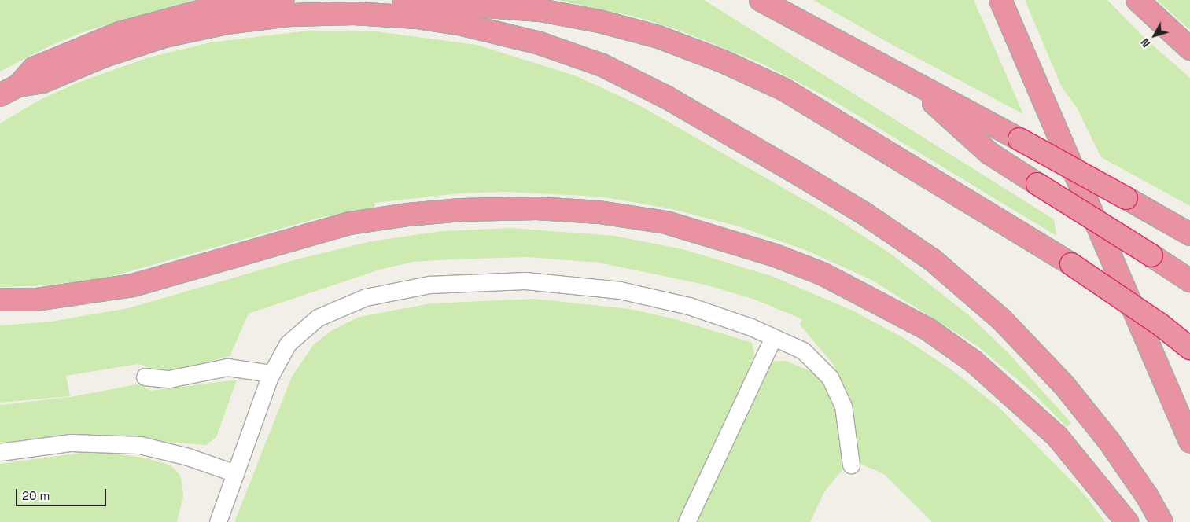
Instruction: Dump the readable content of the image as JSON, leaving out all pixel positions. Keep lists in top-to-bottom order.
{
  "scale_bar": "20 m",
  "north": "bottom left"
}
